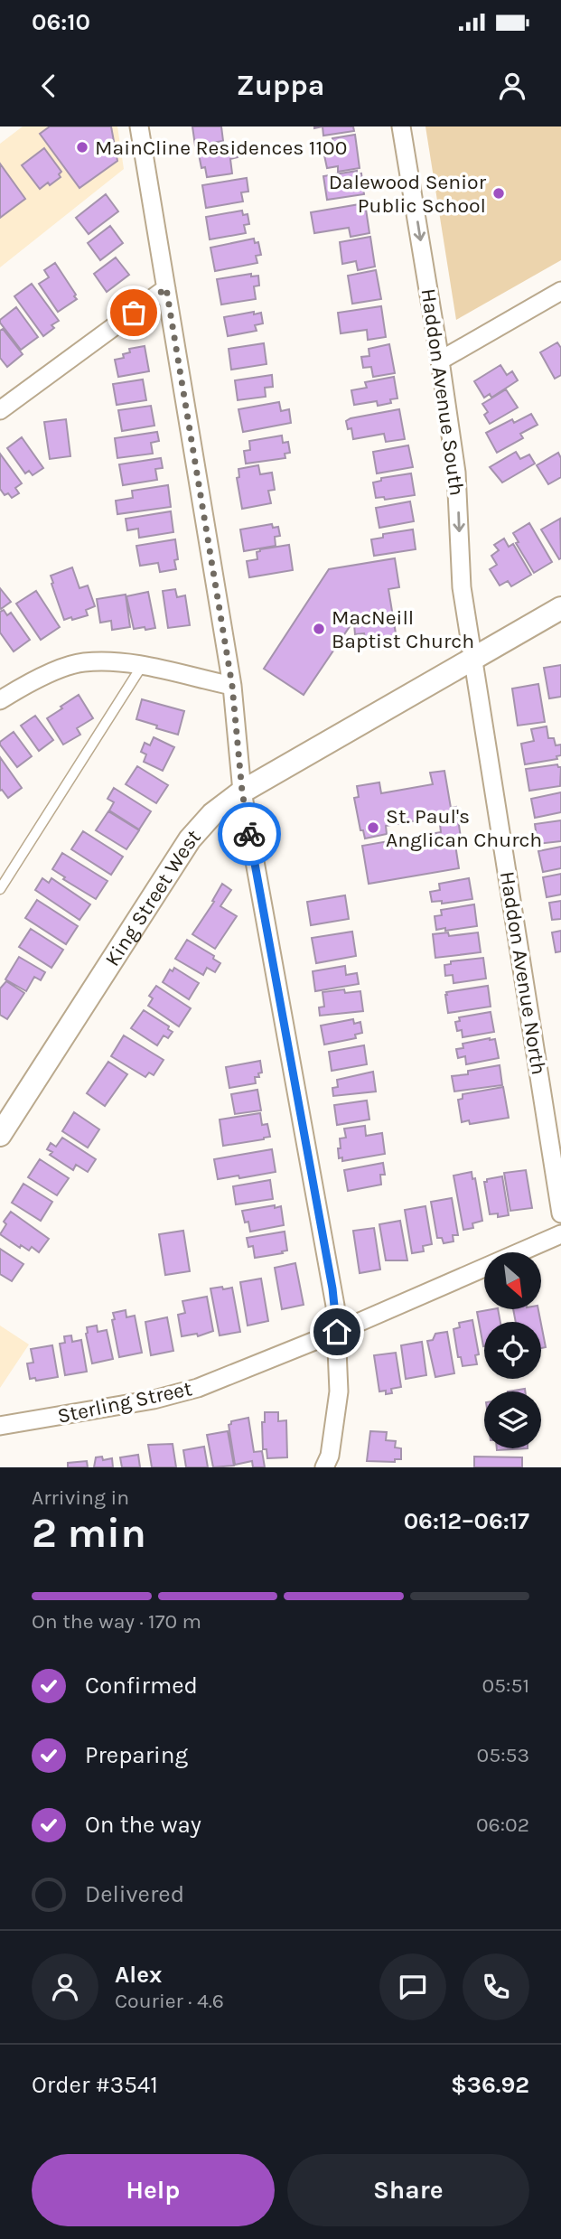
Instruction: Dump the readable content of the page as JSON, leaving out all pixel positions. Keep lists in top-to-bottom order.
{
  "streets": {
    "street": [
      "Haddon Avenue South",
      "King Street West",
      "Haddon Avenue North",
      "Sterling Street"
    ]
  },
  "crossings": [
    ["Haddon Avenue South", "King Street West"],
    ["Haddon Avenue South", "Haddon Avenue North"],
    ["King Street West", "Haddon Avenue North"]
  ],
  "one_way": ["Haddon Avenue South"],
  "places": [
    "MainCline Residences 1100",
    "Dalewood Senior Public School",
    "MacNeill Baptist Church",
    "St. Paul's Anglican Church"
  ],
  "north": "bottom right",
  "page": {
    "status": "06:10",
    "header": "Zuppa",
    "heading": ["2 min", "Arriving in", "06:12–06:17"],
    "panel": [
      "Alex",
      "Courier · 4.6",
      "Order #3541",
      "$36.92"
    ],
    "bar": "On the way · 170 m",
    "list": [
      ["Confirmed", "05:51"],
      ["Preparing", "05:53"],
      ["On the way", "06:02"],
      "Delivered"
    ],
    "buttons": ["Help", "Share"]
  }
}
